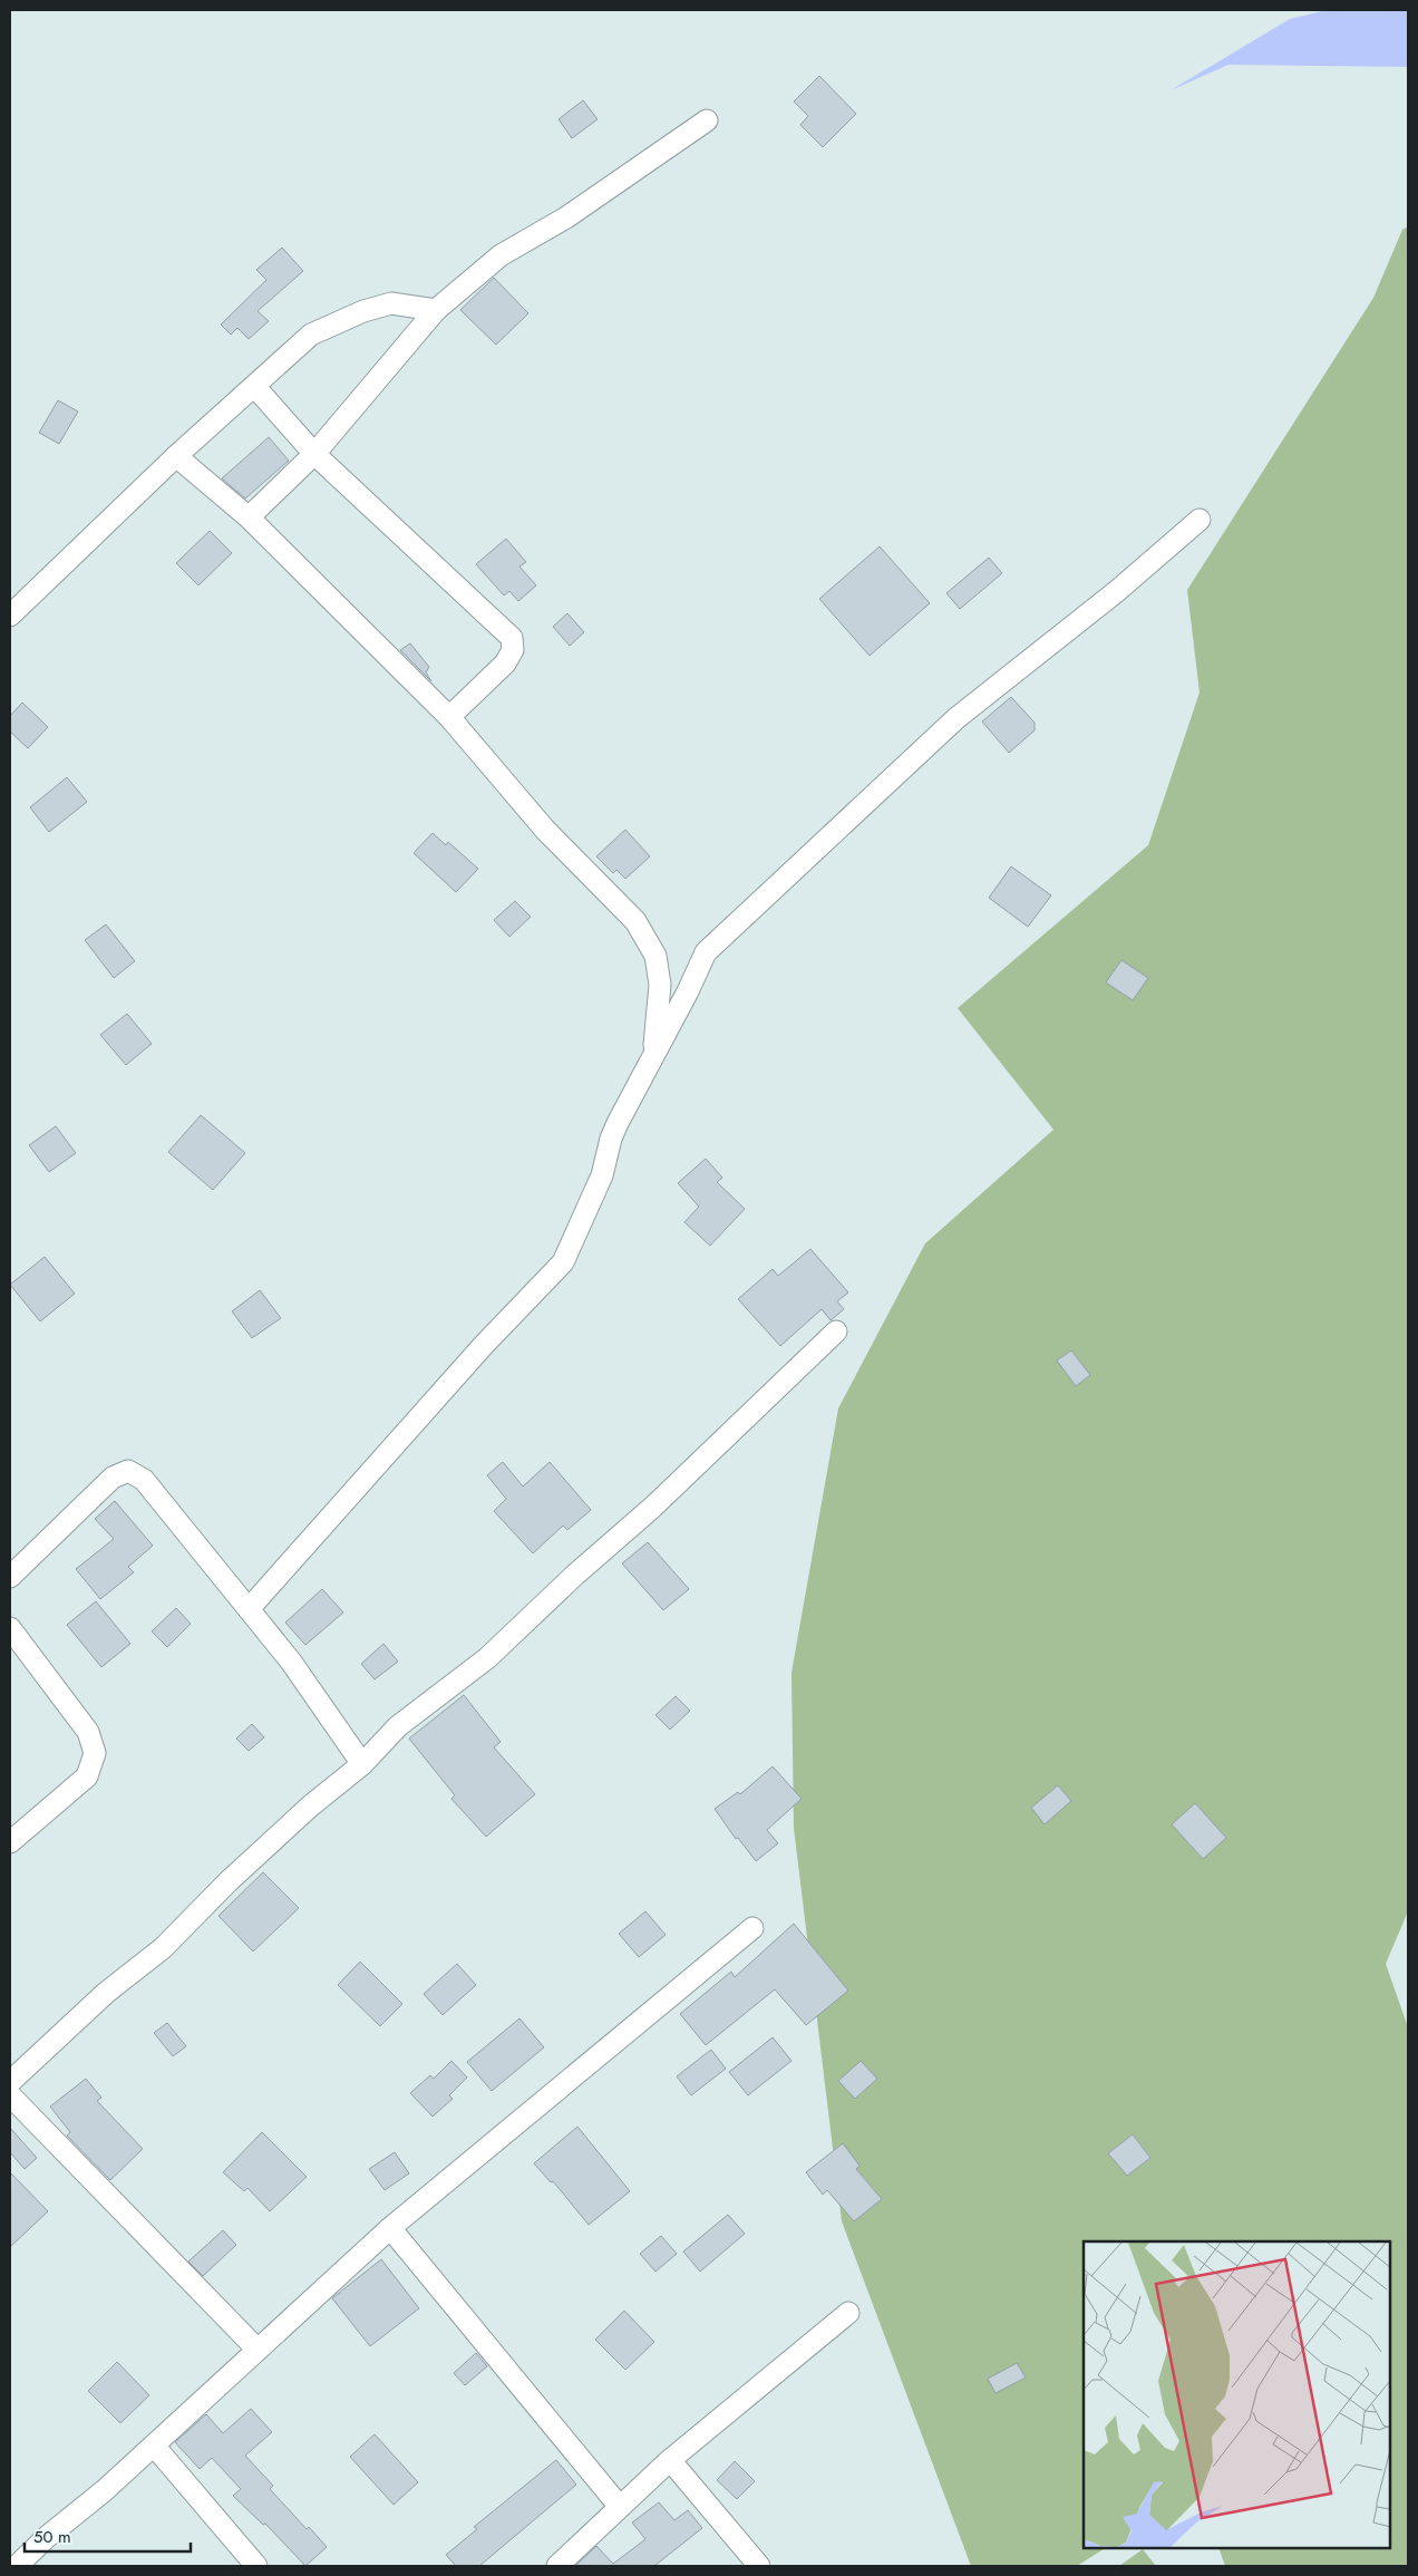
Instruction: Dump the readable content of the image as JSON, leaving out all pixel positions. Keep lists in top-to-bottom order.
{
  "scale_bar": "50 m"
}
